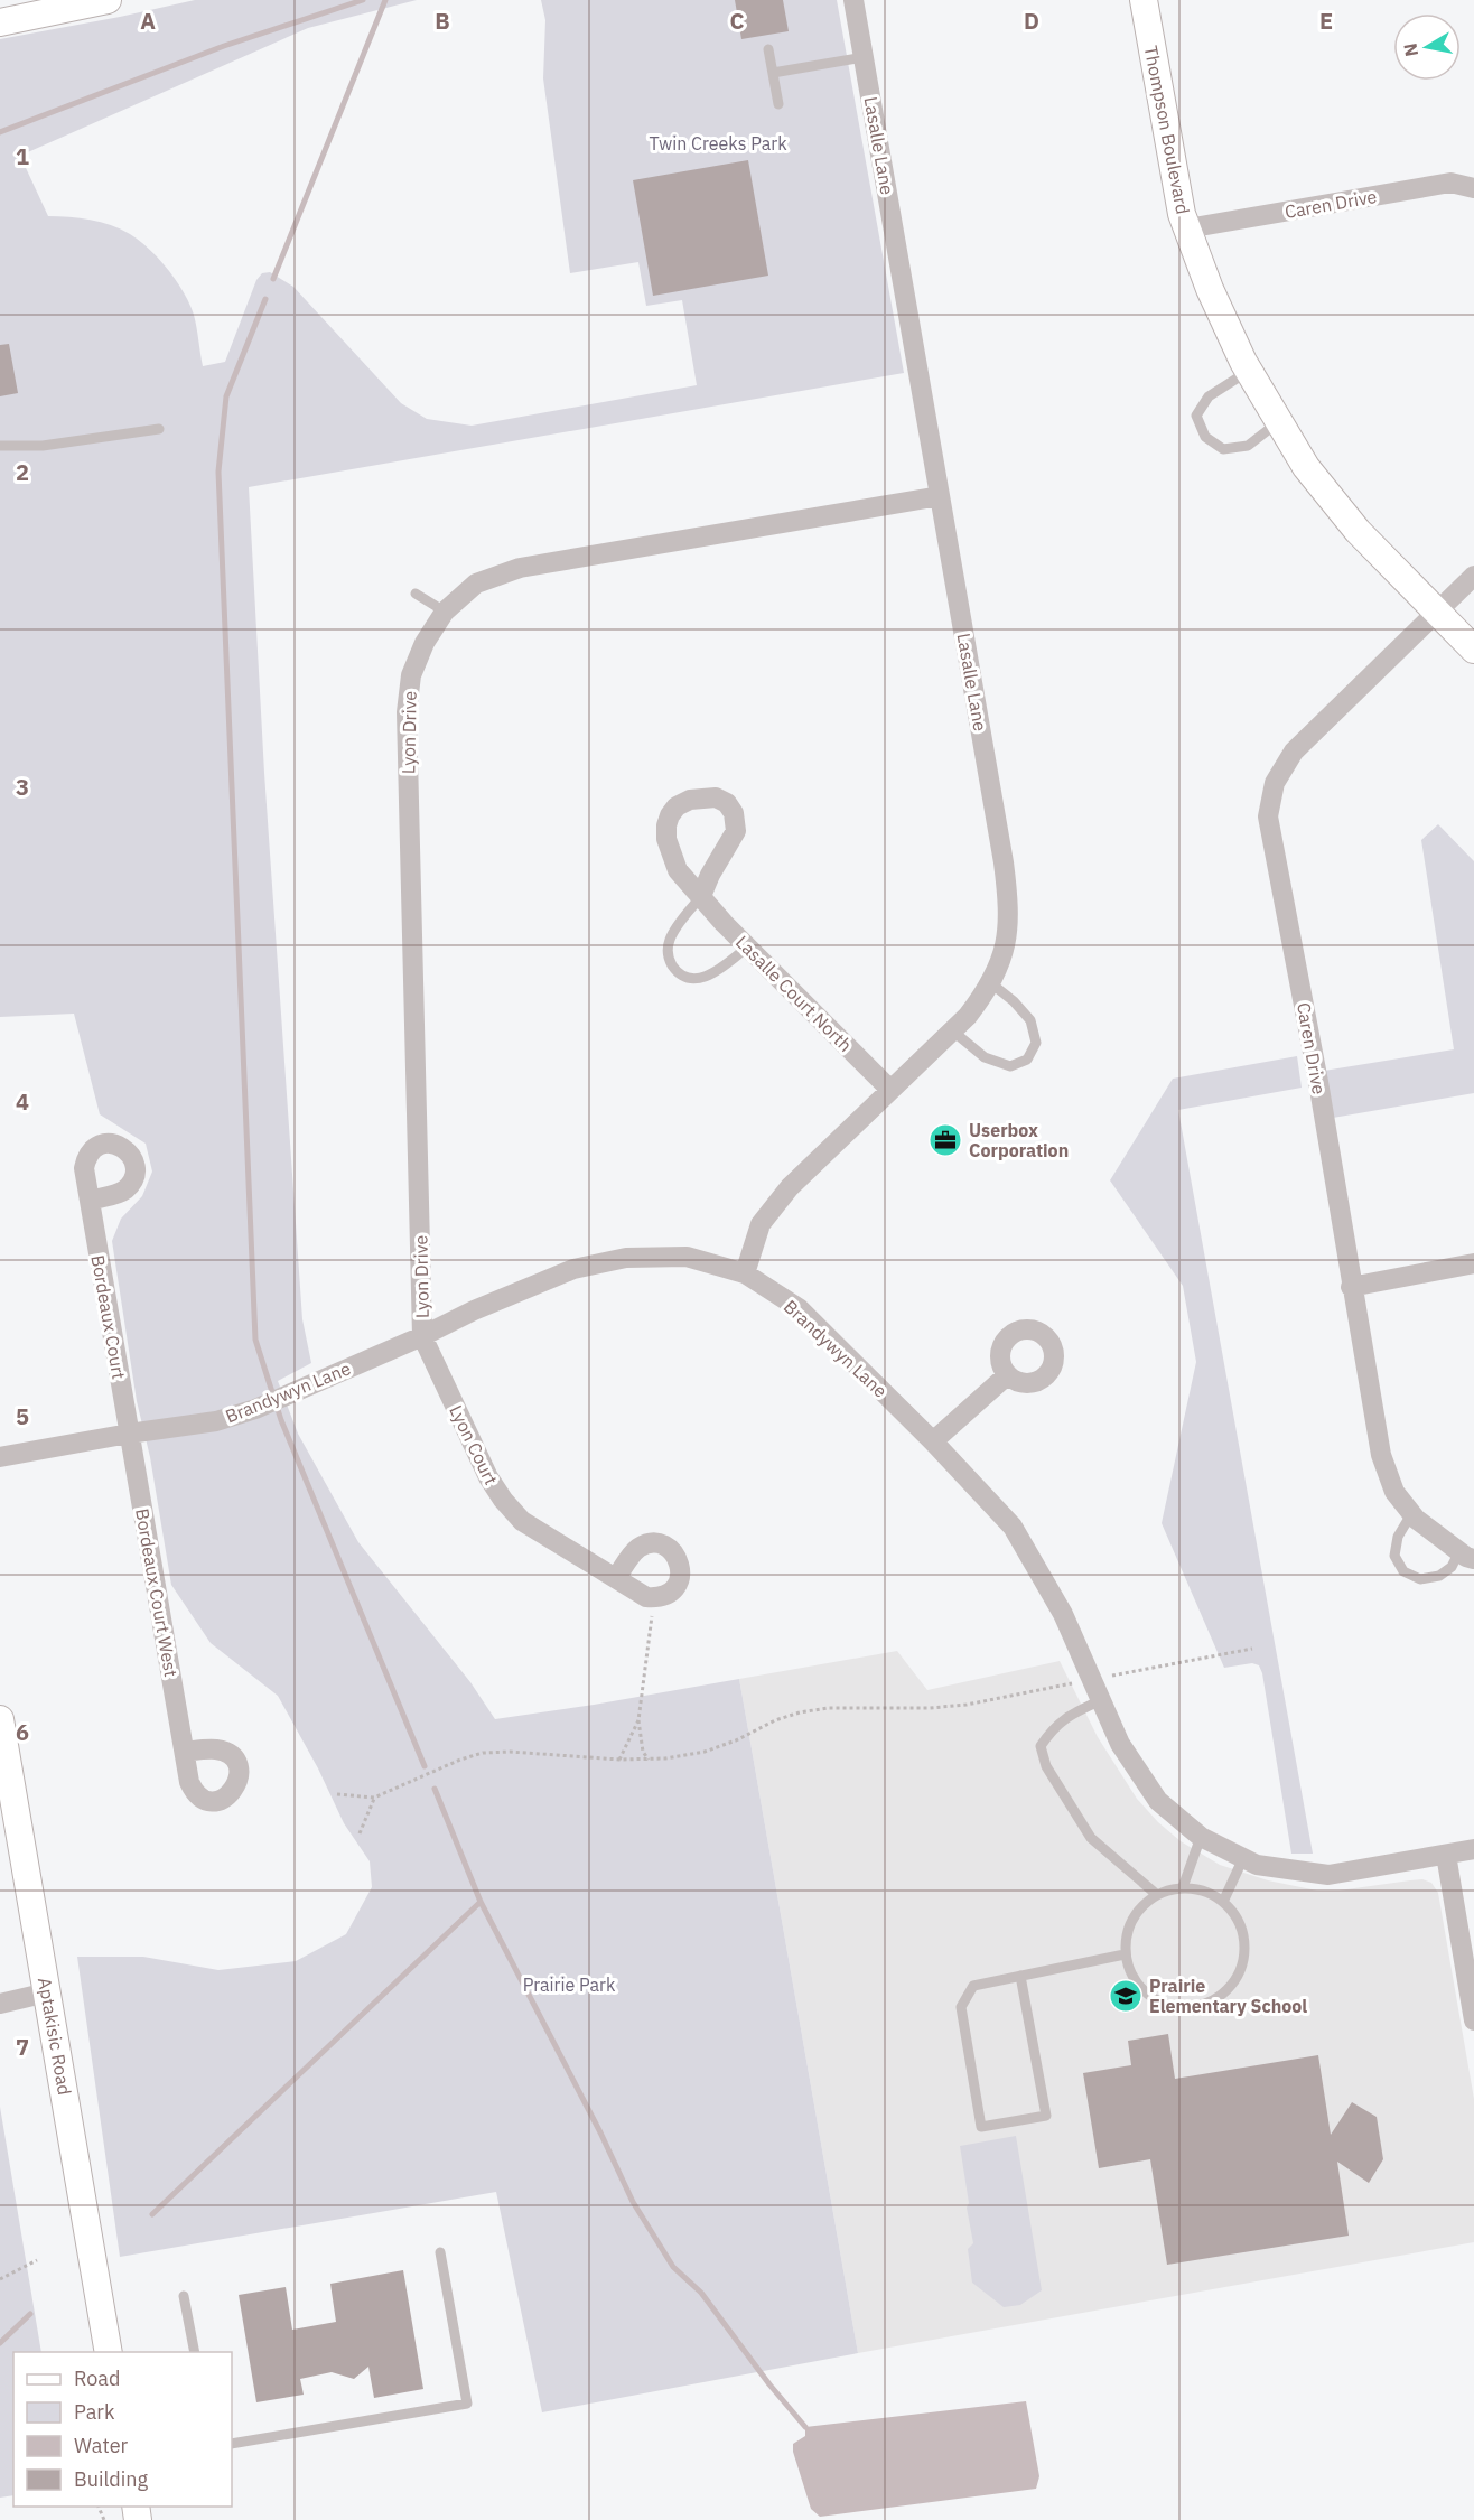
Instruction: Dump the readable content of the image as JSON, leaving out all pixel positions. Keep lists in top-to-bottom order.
{
  "streets": {
    "main road": ["Thompson Boulevard", "Aptakisic Road"],
    "street": [
      "Lasalle Lane",
      "Caren Drive",
      "Lyon Drive",
      "Lasalle Court North",
      "Bordeaux Court",
      "Brandywyn Lane",
      "Lyon Court",
      "Bordeaux Court West"
    ]
  },
  "crossings": [
    ["Thompson Boulevard", "Caren Drive"],
    ["Lasalle Lane", "Lyon Drive"],
    ["Lasalle Lane", "Lasalle Court North"],
    ["Lasalle Lane", "Brandywyn Lane"],
    ["Lyon Drive", "Brandywyn Lane"],
    ["Lyon Drive", "Lyon Court"],
    ["Bordeaux Court", "Brandywyn Lane"],
    ["Bordeaux Court", "Bordeaux Court West"],
    ["Brandywyn Lane", "Lyon Court"],
    ["Brandywyn Lane", "Bordeaux Court West"]
  ],
  "parks": ["Twin Creeks Park", "Prairie Park"],
  "places": {
    "office": ["Userbox Corporation"],
    "school or university": ["Prairie Elementary School"]
  },
  "legend": [
    "Road",
    "Park",
    "Water",
    "Building"
  ],
  "north": "left",
  "grid": {
    "columns": [
      "A",
      "B",
      "C",
      "D",
      "E"
    ],
    "rows": [
      "1",
      "2",
      "3",
      "4",
      "5",
      "6",
      "7"
    ]
  }
}
